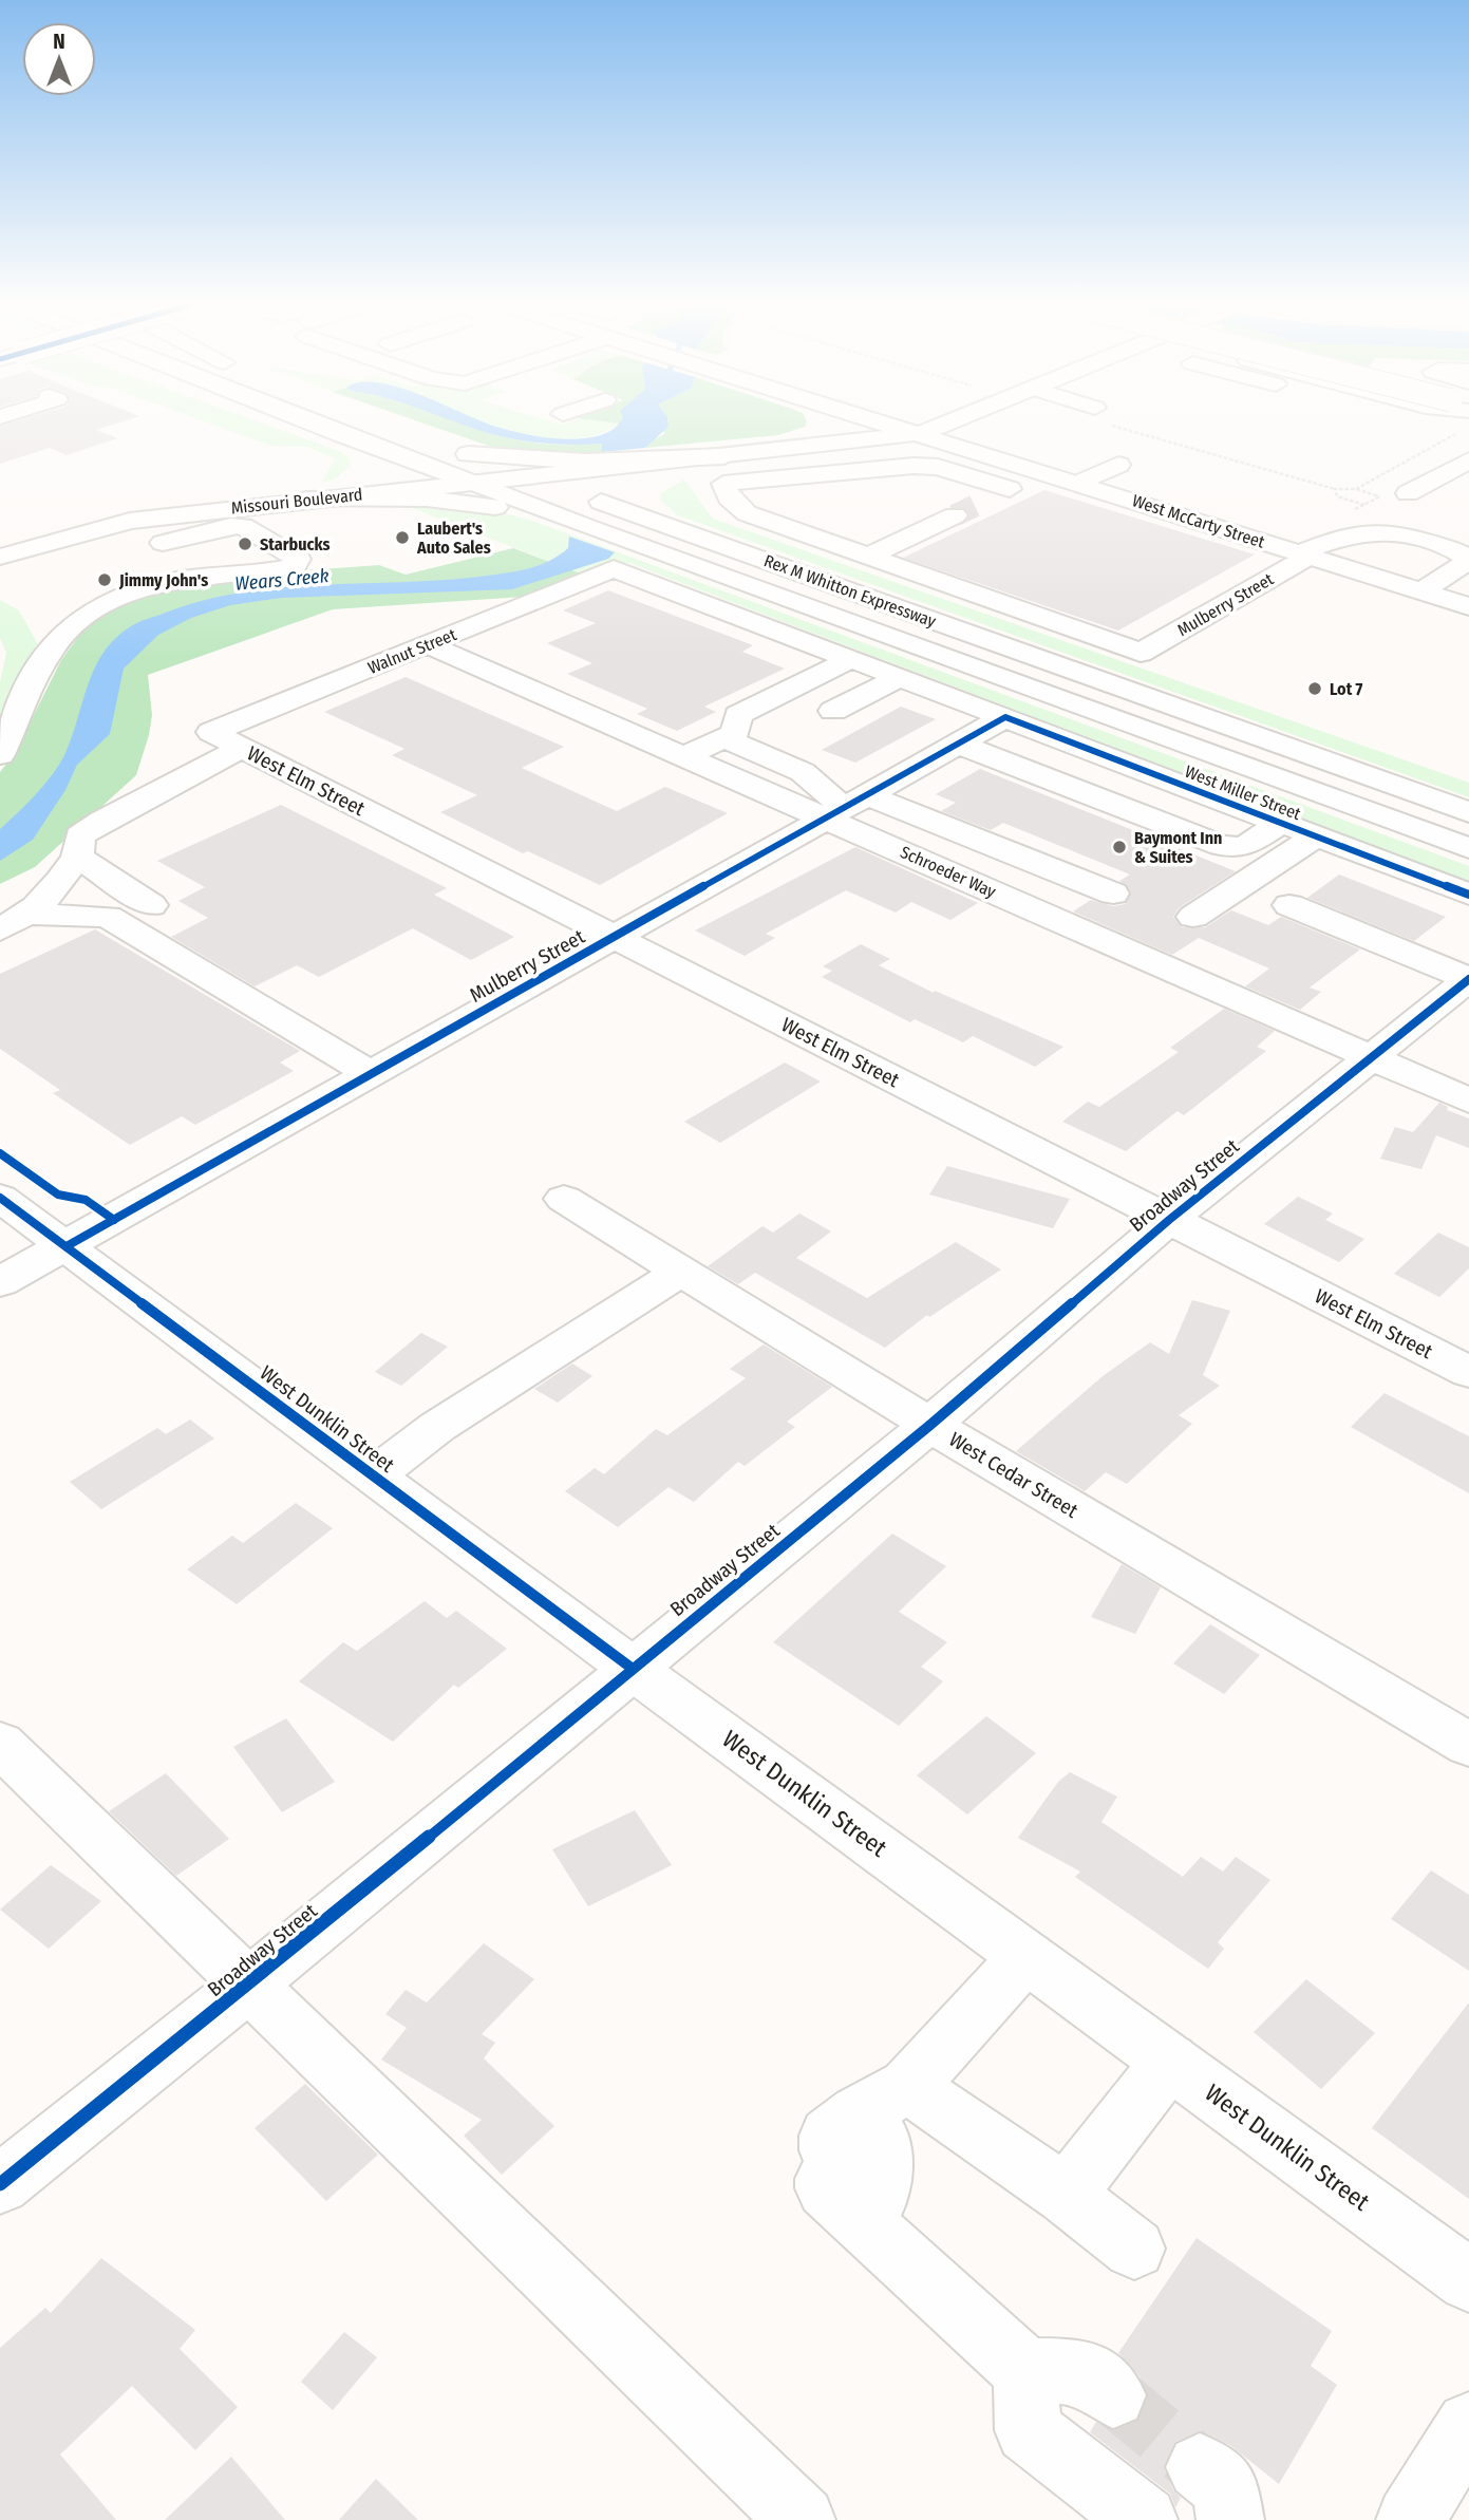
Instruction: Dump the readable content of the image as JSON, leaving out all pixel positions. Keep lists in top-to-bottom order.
{
  "streets": {
    "main road": [
      "Missouri Boulevard",
      "West McCarty Street",
      "Rex M Whitton Expressway",
      "Mulberry Street",
      "Walnut Street",
      "West Elm Street",
      "West Miller Street",
      "Schroeder Way",
      "Broadway Street",
      "West Dunklin Street",
      "West Cedar Street"
    ]
  },
  "crossings": [
    ["Missouri Boulevard", "West McCarty Street"],
    ["Missouri Boulevard", "Rex M Whitton Expressway"],
    ["West McCarty Street", "Mulberry Street"],
    ["Mulberry Street", "West Elm Street"],
    ["Mulberry Street", "West Miller Street"],
    ["Mulberry Street", "Schroeder Way"],
    ["Mulberry Street", "West Dunklin Street"],
    ["Walnut Street", "West Elm Street"],
    ["Walnut Street", "West Miller Street"],
    ["Walnut Street", "Schroeder Way"],
    ["West Elm Street", "Broadway Street"],
    ["Schroeder Way", "Broadway Street"],
    ["Broadway Street", "West Dunklin Street"],
    ["Broadway Street", "West Cedar Street"]
  ],
  "water": ["Wears Creek"],
  "places": [
    "Laubert's Auto Sales",
    "Starbucks",
    "Jimmy John's",
    "Lot 7",
    "Baymont Inn & Suites"
  ],
  "north": "top"
}
